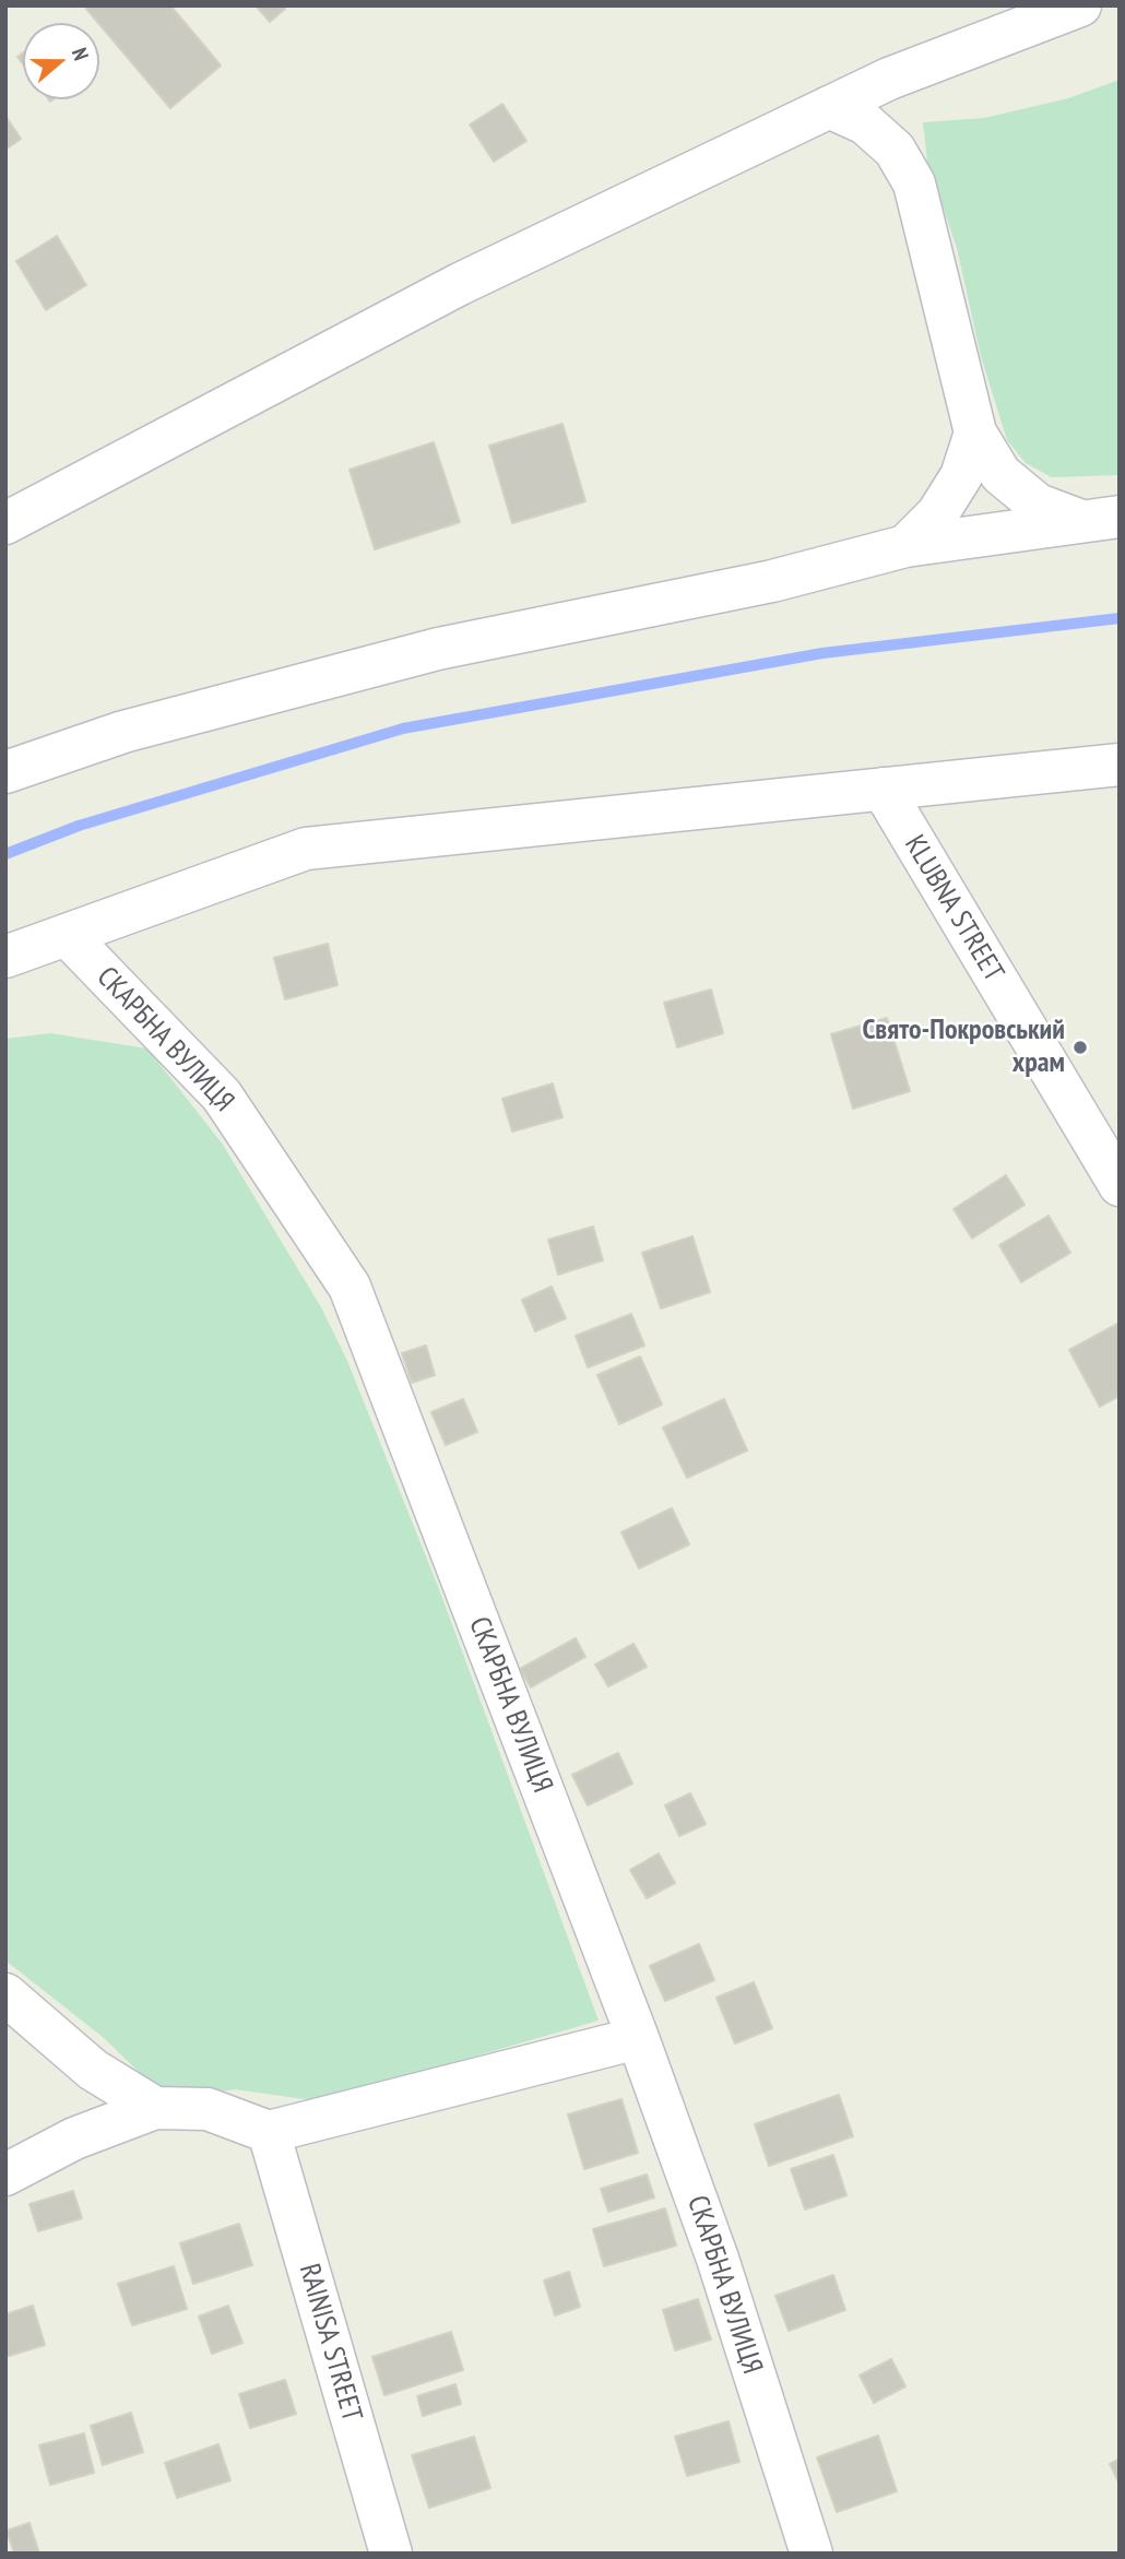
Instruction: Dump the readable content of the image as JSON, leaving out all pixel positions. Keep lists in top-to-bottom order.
{
  "streets": {
    "street": ["KLUBNA STREET", "СКАРБНА ВУЛИЦЯ", "RAINISA STREET"]
  },
  "places": ["Свято-Покровський храм"],
  "north": "right"
}
